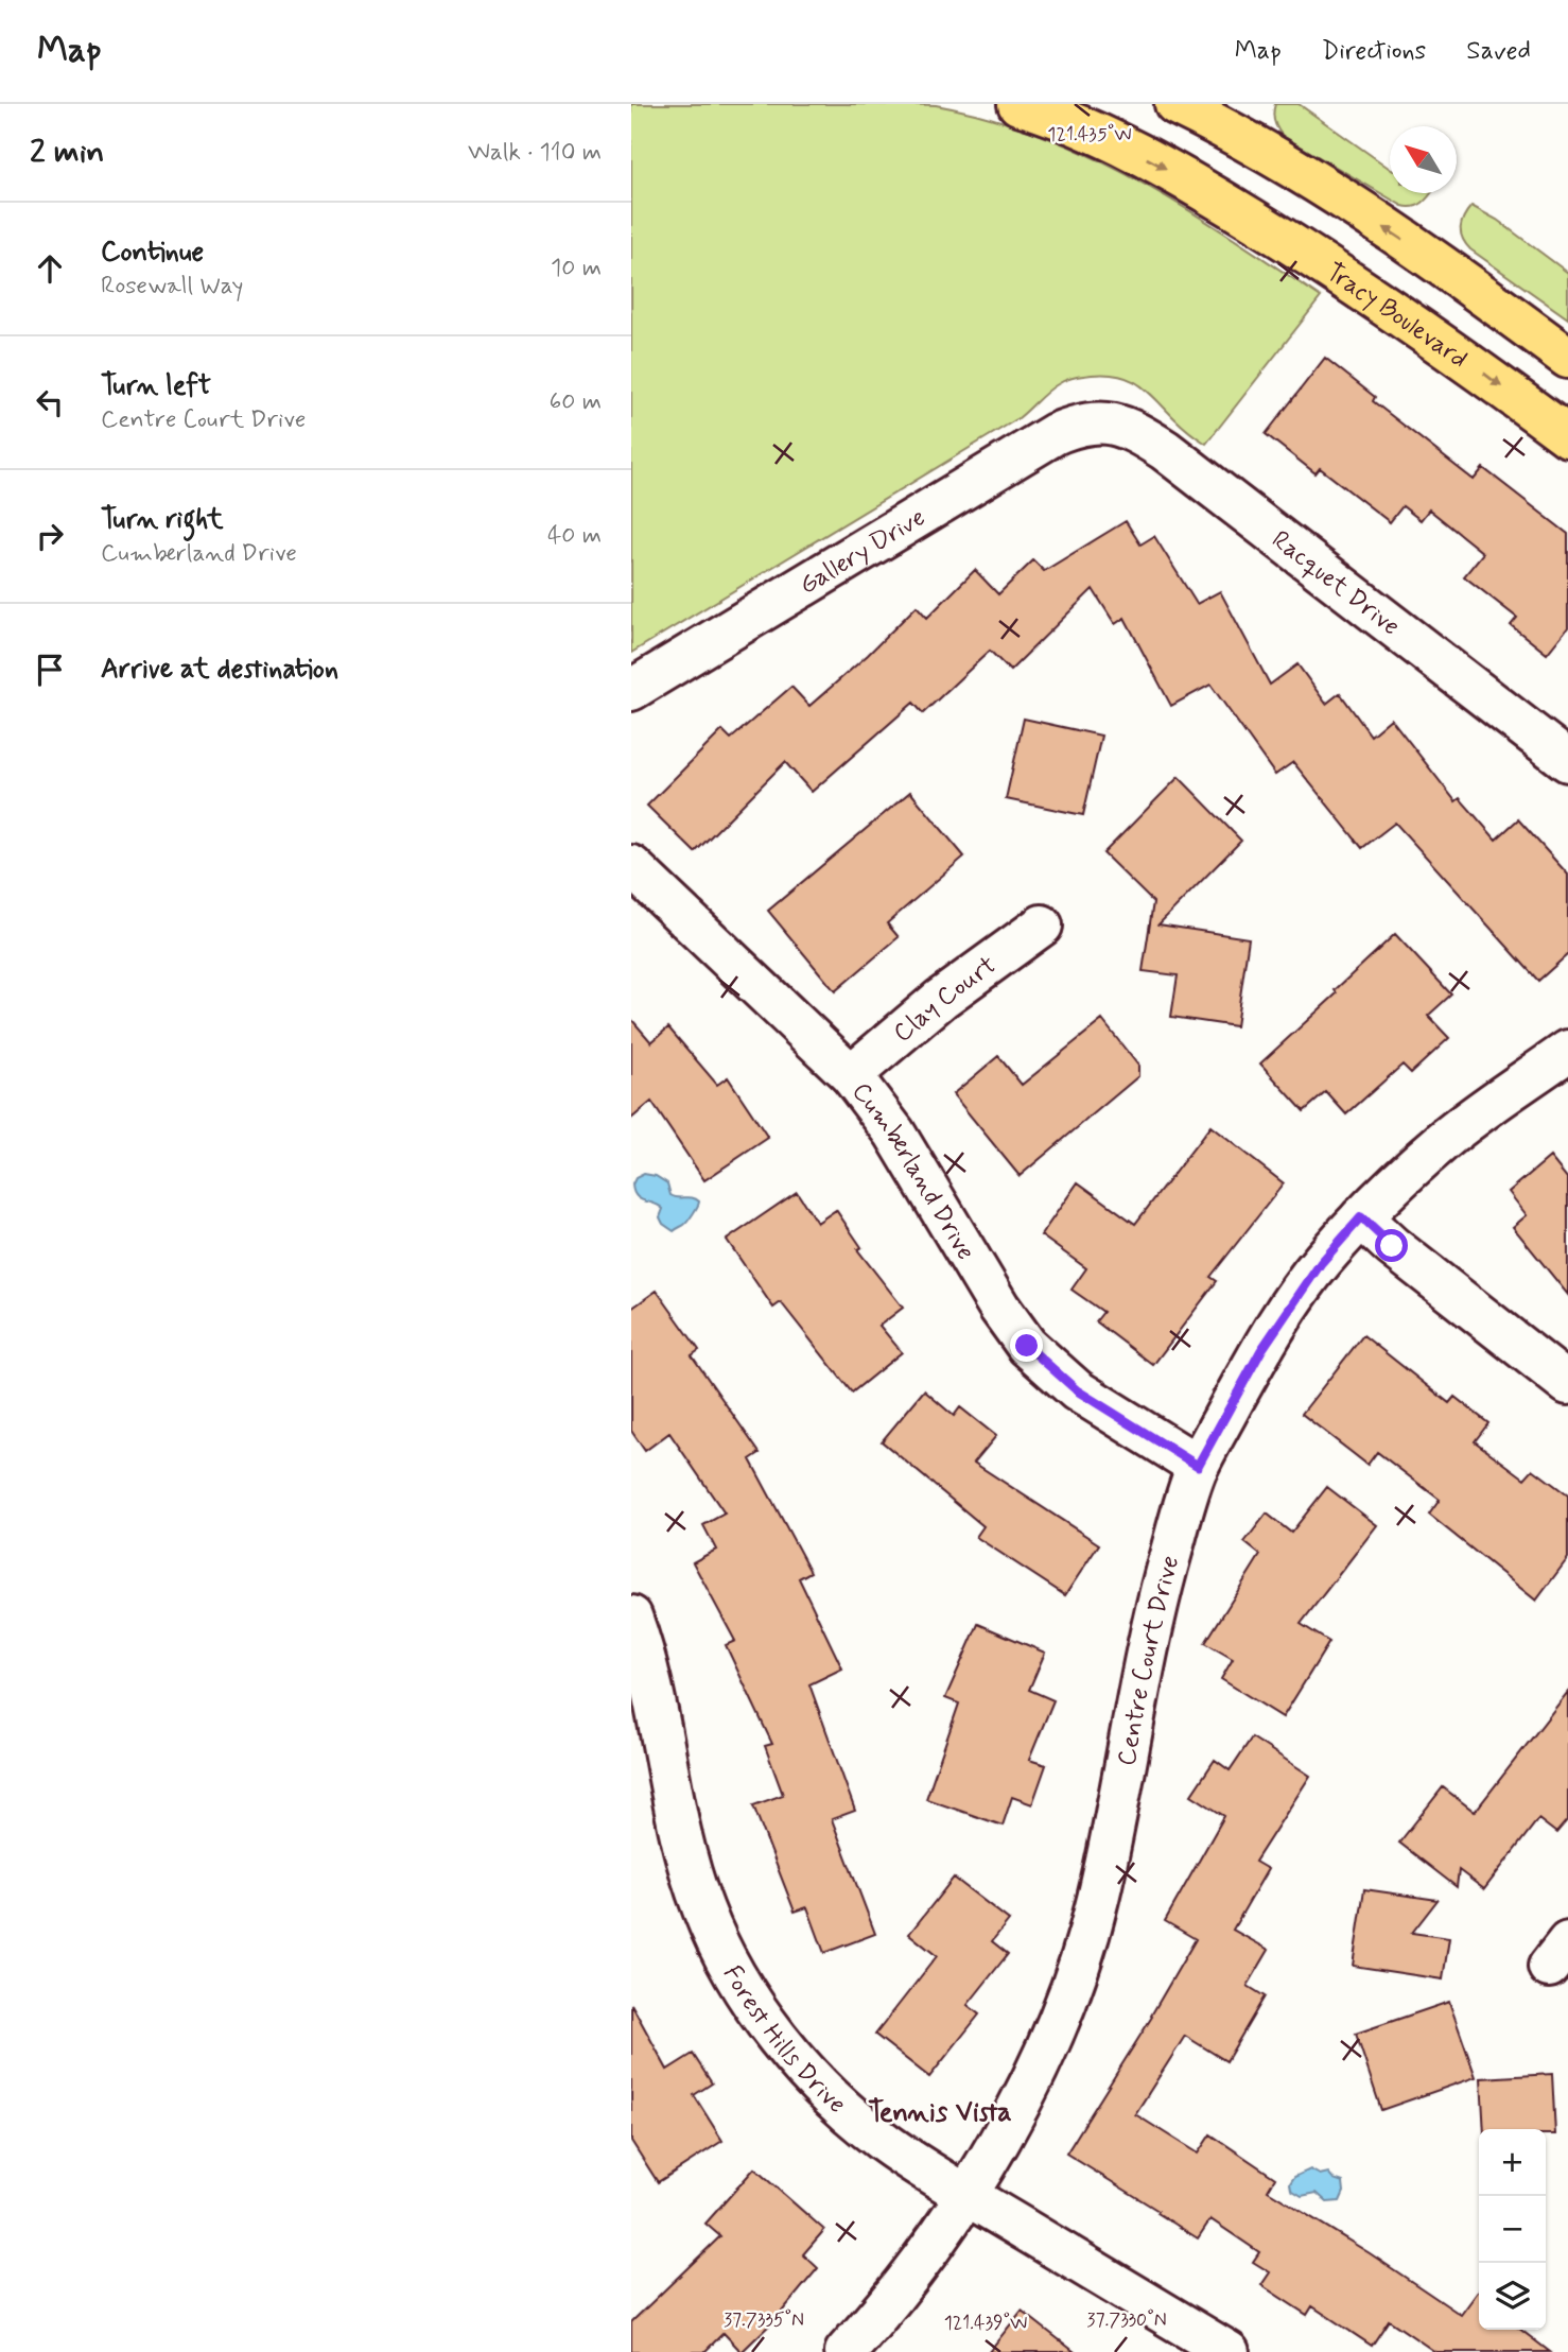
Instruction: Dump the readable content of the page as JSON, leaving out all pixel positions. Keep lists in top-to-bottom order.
{
  "streets": {
    "main road": ["Tracy Boulevard"],
    "street": [
      "Gallery Drive",
      "Racquet Drive",
      "Clay Court",
      "Cumberland Drive",
      "Centre Court Drive",
      "Forest Hills Drive"
    ]
  },
  "crossings": [
    ["Gallery Drive", "Racquet Drive"],
    ["Clay Court", "Cumberland Drive"],
    ["Cumberland Drive", "Centre Court Drive"],
    ["Centre Court Drive", "Forest Hills Drive"]
  ],
  "districts": ["Tennis Vista"],
  "north": "top left",
  "page": {
    "header": "Map",
    "nav": ["Map", "Directions", "Saved"],
    "heading": ["2 min", "Walk · 110 m"],
    "list": [
      ["Continue", "Rosewall Way", "10 m"],
      ["Turn left", "Centre Court Drive", "60 m"],
      ["Turn right", "Cumberland Drive", "40 m"],
      "Arrive at destination"
    ],
    "map_buttons": ["+", "−"]
  },
  "coordinates": [
    "121.435°W",
    "37.7335°N",
    "37.7330°N",
    "121.439°W"
  ]
}
